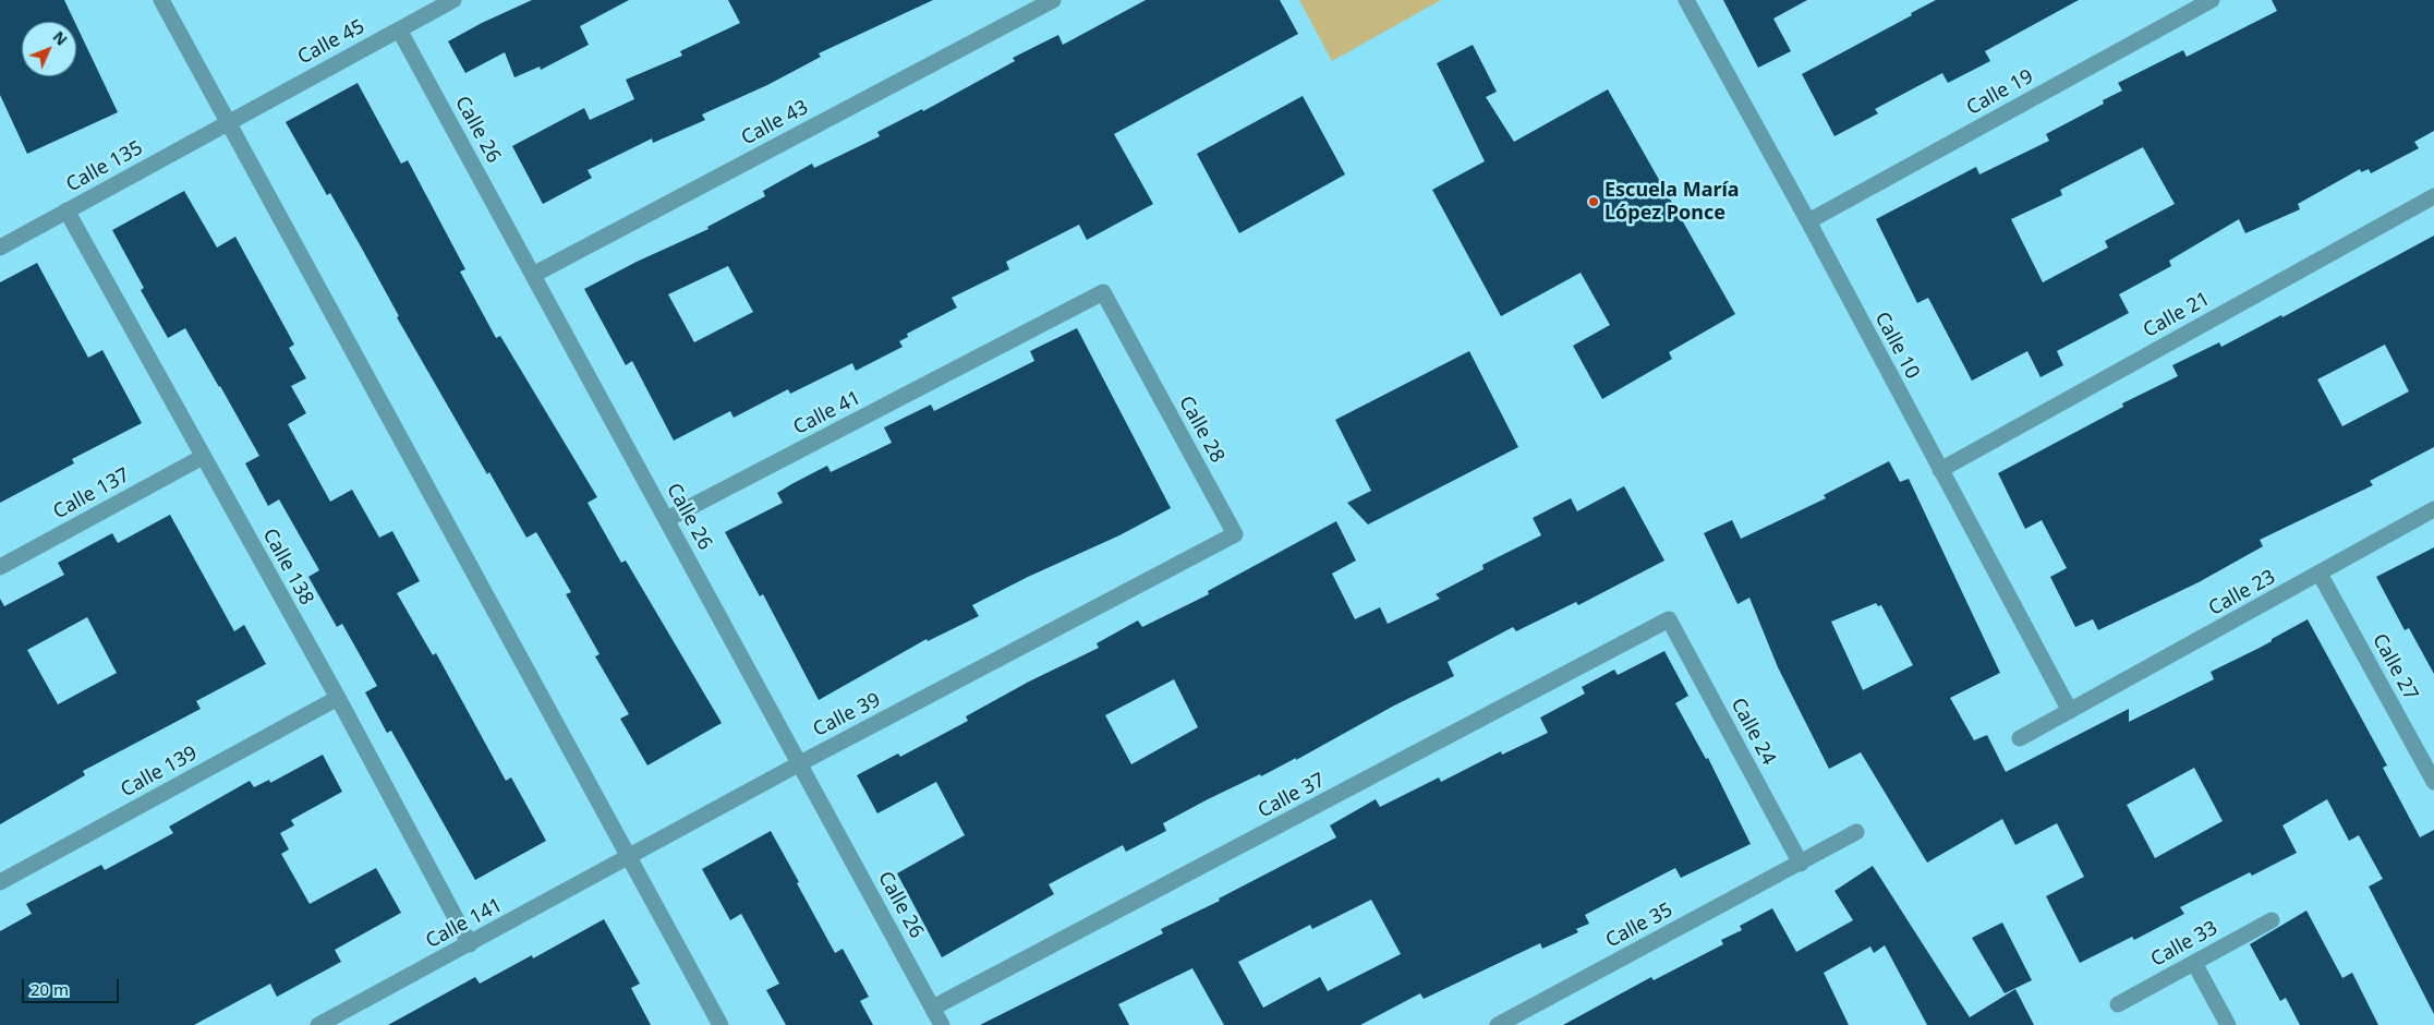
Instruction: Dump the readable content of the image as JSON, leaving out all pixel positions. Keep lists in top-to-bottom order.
{
  "streets": {
    "street": [
      "Calle 45",
      "Calle 19",
      "Calle 43",
      "Calle 26",
      "Calle 135",
      "Calle 21",
      "Calle 10",
      "Calle 41",
      "Calle 28",
      "Calle 137",
      "Calle 138",
      "Calle 23",
      "Calle 27",
      "Calle 39",
      "Calle 24",
      "Calle 139",
      "Calle 37",
      "Calle 141",
      "Calle 35",
      "Calle 33"
    ]
  },
  "crossings": [
    ["Calle 45", "Calle 26"],
    ["Calle 45", "Calle 135"],
    ["Calle 19", "Calle 10"],
    ["Calle 43", "Calle 26"],
    ["Calle 26", "Calle 41"],
    ["Calle 26", "Calle 39"],
    ["Calle 26", "Calle 37"],
    ["Calle 135", "Calle 138"],
    ["Calle 21", "Calle 10"],
    ["Calle 10", "Calle 23"],
    ["Calle 41", "Calle 28"],
    ["Calle 28", "Calle 39"],
    ["Calle 137", "Calle 138"],
    ["Calle 138", "Calle 139"],
    ["Calle 138", "Calle 141"],
    ["Calle 23", "Calle 27"],
    ["Calle 39", "Calle 141"],
    ["Calle 24", "Calle 37"],
    ["Calle 24", "Calle 35"]
  ],
  "places": ["Escuela María López Ponce"],
  "scale_bar": "20 m",
  "north": "top right"
}
